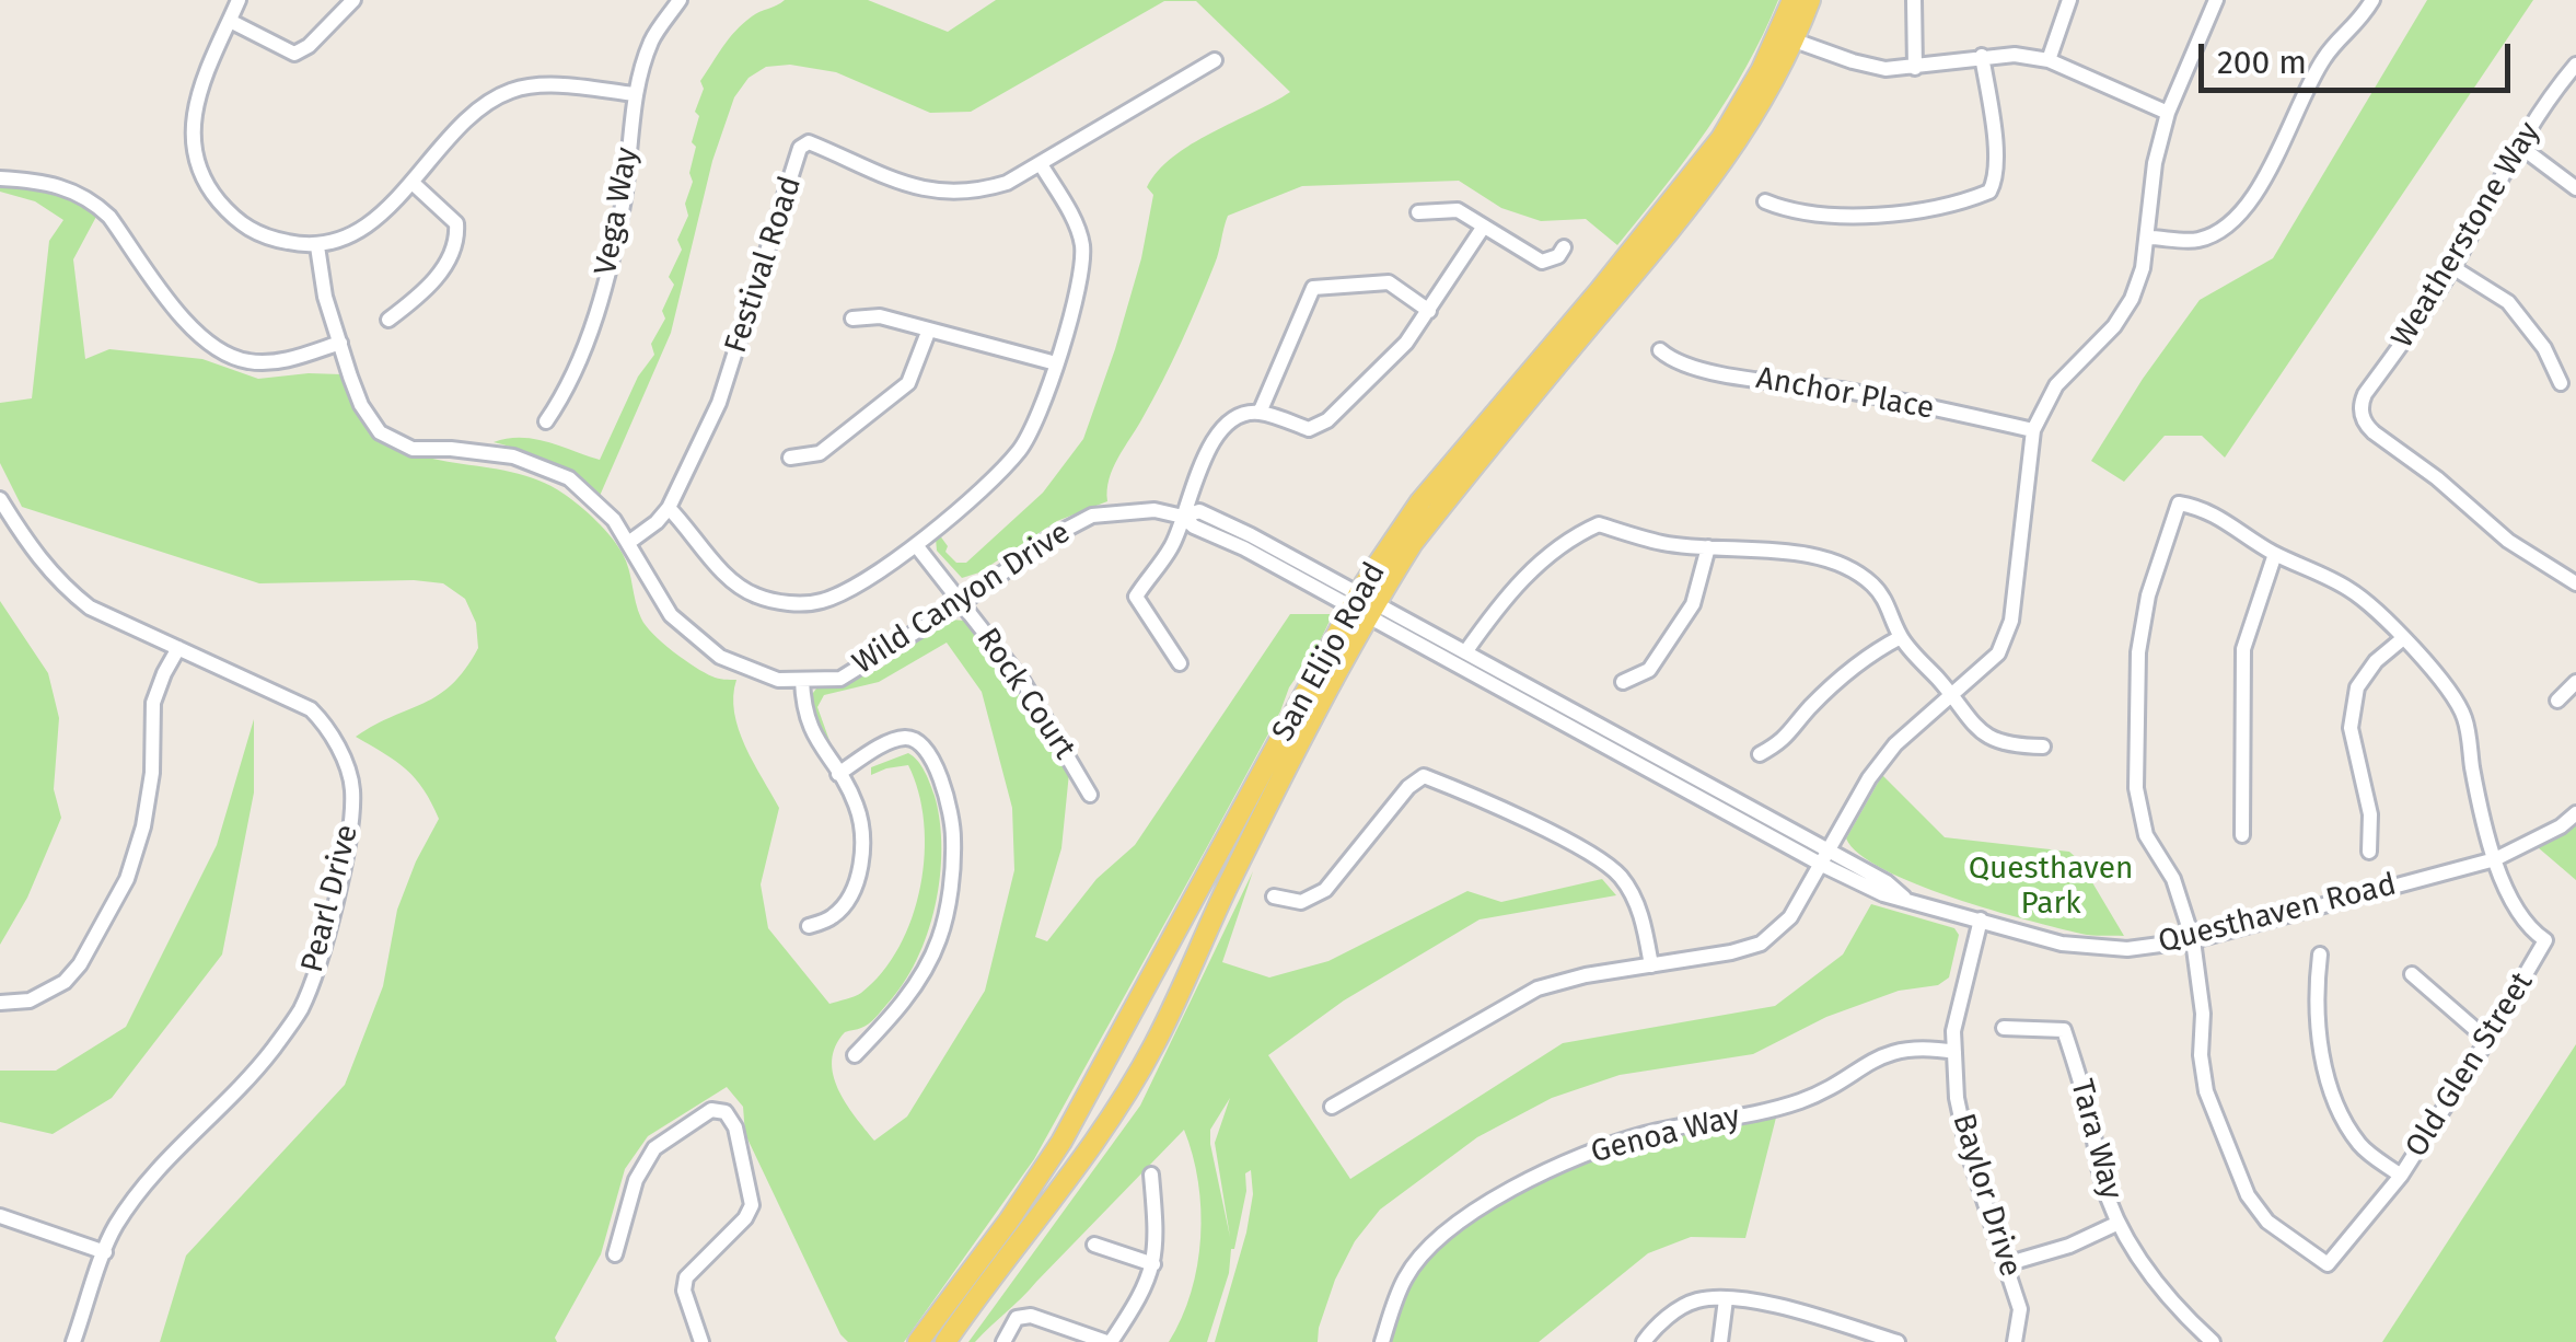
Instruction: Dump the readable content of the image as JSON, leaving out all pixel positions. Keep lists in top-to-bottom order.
{
  "streets": {
    "main road": ["San Elijo Road"],
    "street": [
      "Vega Way",
      "Weatherstone Way",
      "Festival Road",
      "Anchor Place",
      "Wild Canyon Drive",
      "Rock Court",
      "Pearl Drive",
      "Questhaven Road",
      "Old Glen Street",
      "Genoa Way",
      "Tara Way",
      "Baylor Drive"
    ]
  },
  "crossings": [
    ["Festival Road", "Wild Canyon Drive"],
    ["Wild Canyon Drive", "San Elijo Road"],
    ["Wild Canyon Drive", "Rock Court"],
    ["Wild Canyon Drive", "Questhaven Road"],
    ["San Elijo Road", "Questhaven Road"],
    ["Questhaven Road", "Old Glen Street"],
    ["Questhaven Road", "Baylor Drive"],
    ["Genoa Way", "Baylor Drive"]
  ],
  "parks": ["Questhaven Park"],
  "scale_bar": "200 m"
}
